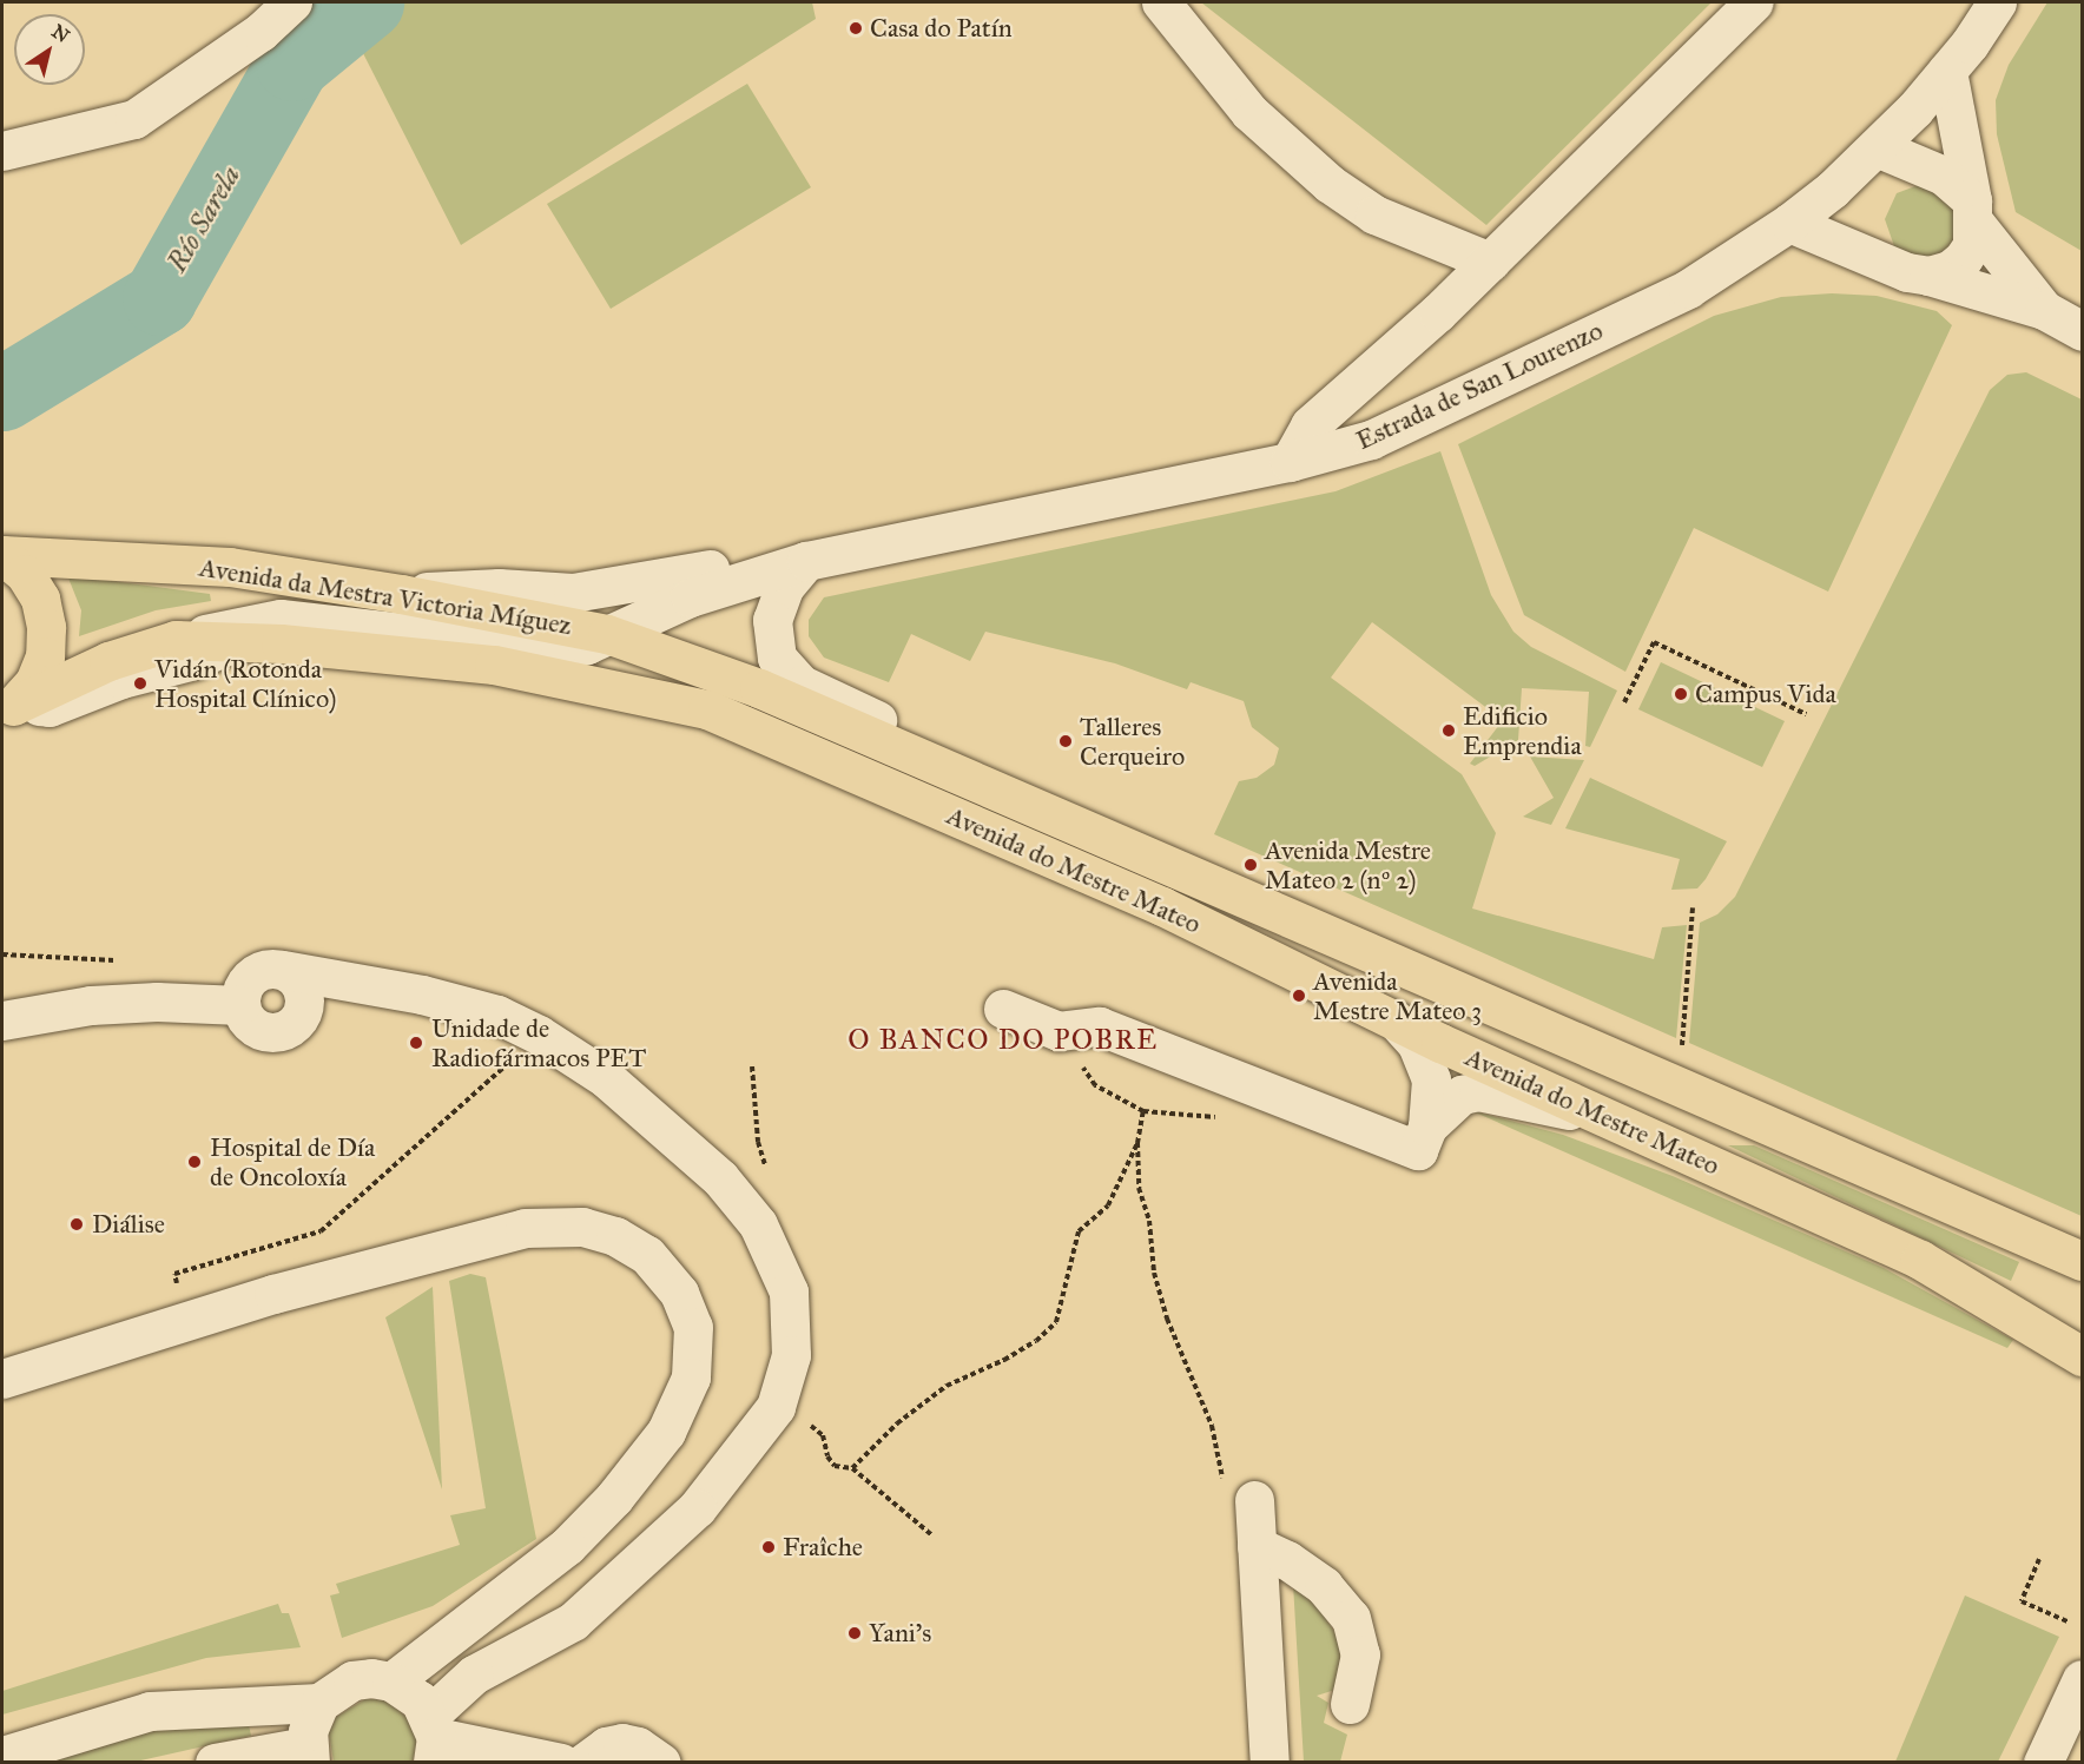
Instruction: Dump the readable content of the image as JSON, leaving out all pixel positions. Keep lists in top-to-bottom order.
{
  "streets": {
    "main road": ["Avenida da Mestra Victoria Míguez", "Avenida do Mestre Mateo"],
    "street": ["Estrada de San Lourenzo"]
  },
  "crossings": [
    ["Avenida da Mestra Victoria Míguez", "Avenida do Mestre Mateo"]
  ],
  "districts": ["O BANCO DO POBRE"],
  "water": ["Río Sarela"],
  "places": [
    "Casa do Patín",
    "Vidán (Rotonda Hospital Clínico)",
    "Campus Vida",
    "Edificio Emprendia",
    "Talleres Cerqueiro",
    "Avenida Mestre Mateo 2 (nº 2)",
    "Avenida Mestre Mateo 3",
    "Unidade de Radiofármacos PET",
    "Hospital de Día de Oncoloxía",
    "Diálise",
    "Fraîche",
    "Yani's"
  ],
  "north": "top right"
}
